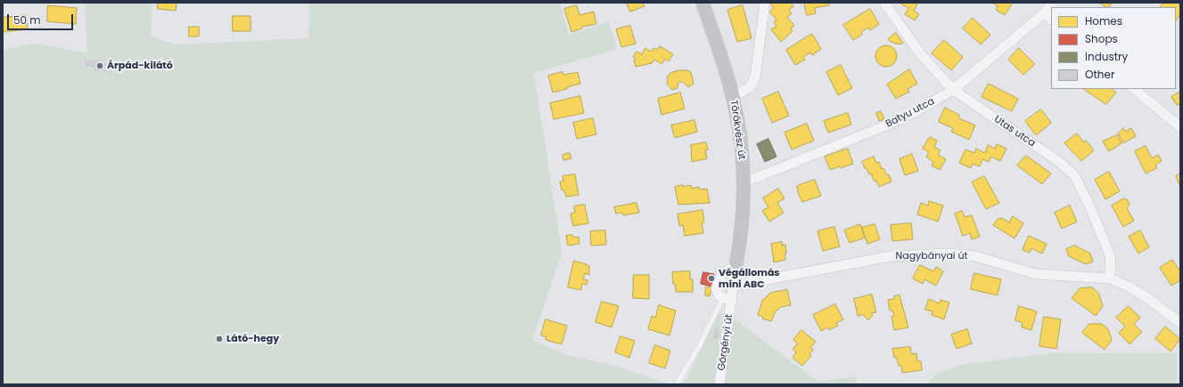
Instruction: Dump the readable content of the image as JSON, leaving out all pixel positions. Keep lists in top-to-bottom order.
{
  "streets": {
    "street": [
      "Batyu utca",
      "Törökvész út",
      "Utas utca",
      "Nagybányai út",
      "Görgényi út"
    ]
  },
  "crossings": [
    ["Batyu utca", "Törökvész út"],
    ["Batyu utca", "Utas utca"],
    ["Törökvész út", "Nagybányai út"],
    ["Törökvész út", "Görgényi út"],
    ["Utas utca", "Nagybányai út"]
  ],
  "places": ["Árpád-kilátó", "Végállomás mini ABC", "Látó-hegy"],
  "legend": [
    "Homes",
    "Shops",
    "Industry",
    "Other"
  ],
  "scale_bar": "50 m"
}
